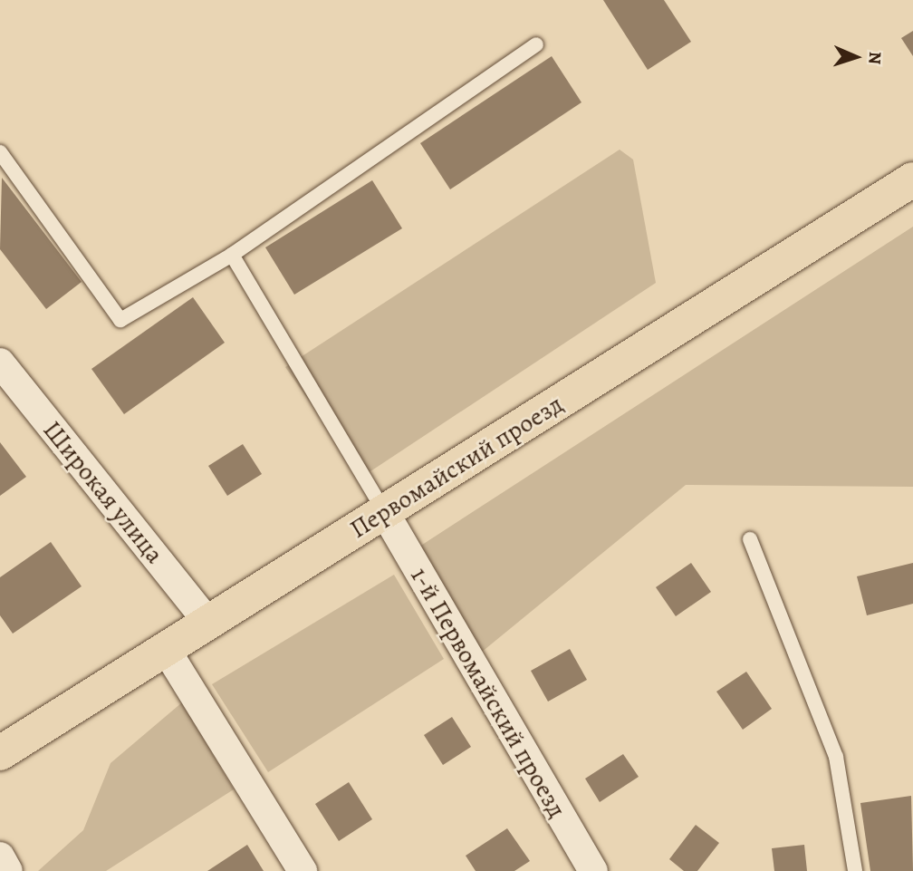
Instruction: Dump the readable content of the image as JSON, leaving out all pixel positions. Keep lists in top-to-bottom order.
{
  "streets": {
    "main road": ["Первомайский проезд"],
    "street": ["Широкая улица", "1-й Первомайский проезд"]
  },
  "crossings": [
    ["Первомайский проезд", "Широкая улица"],
    ["Первомайский проезд", "1-й Первомайский проезд"]
  ],
  "north": "right"
}
